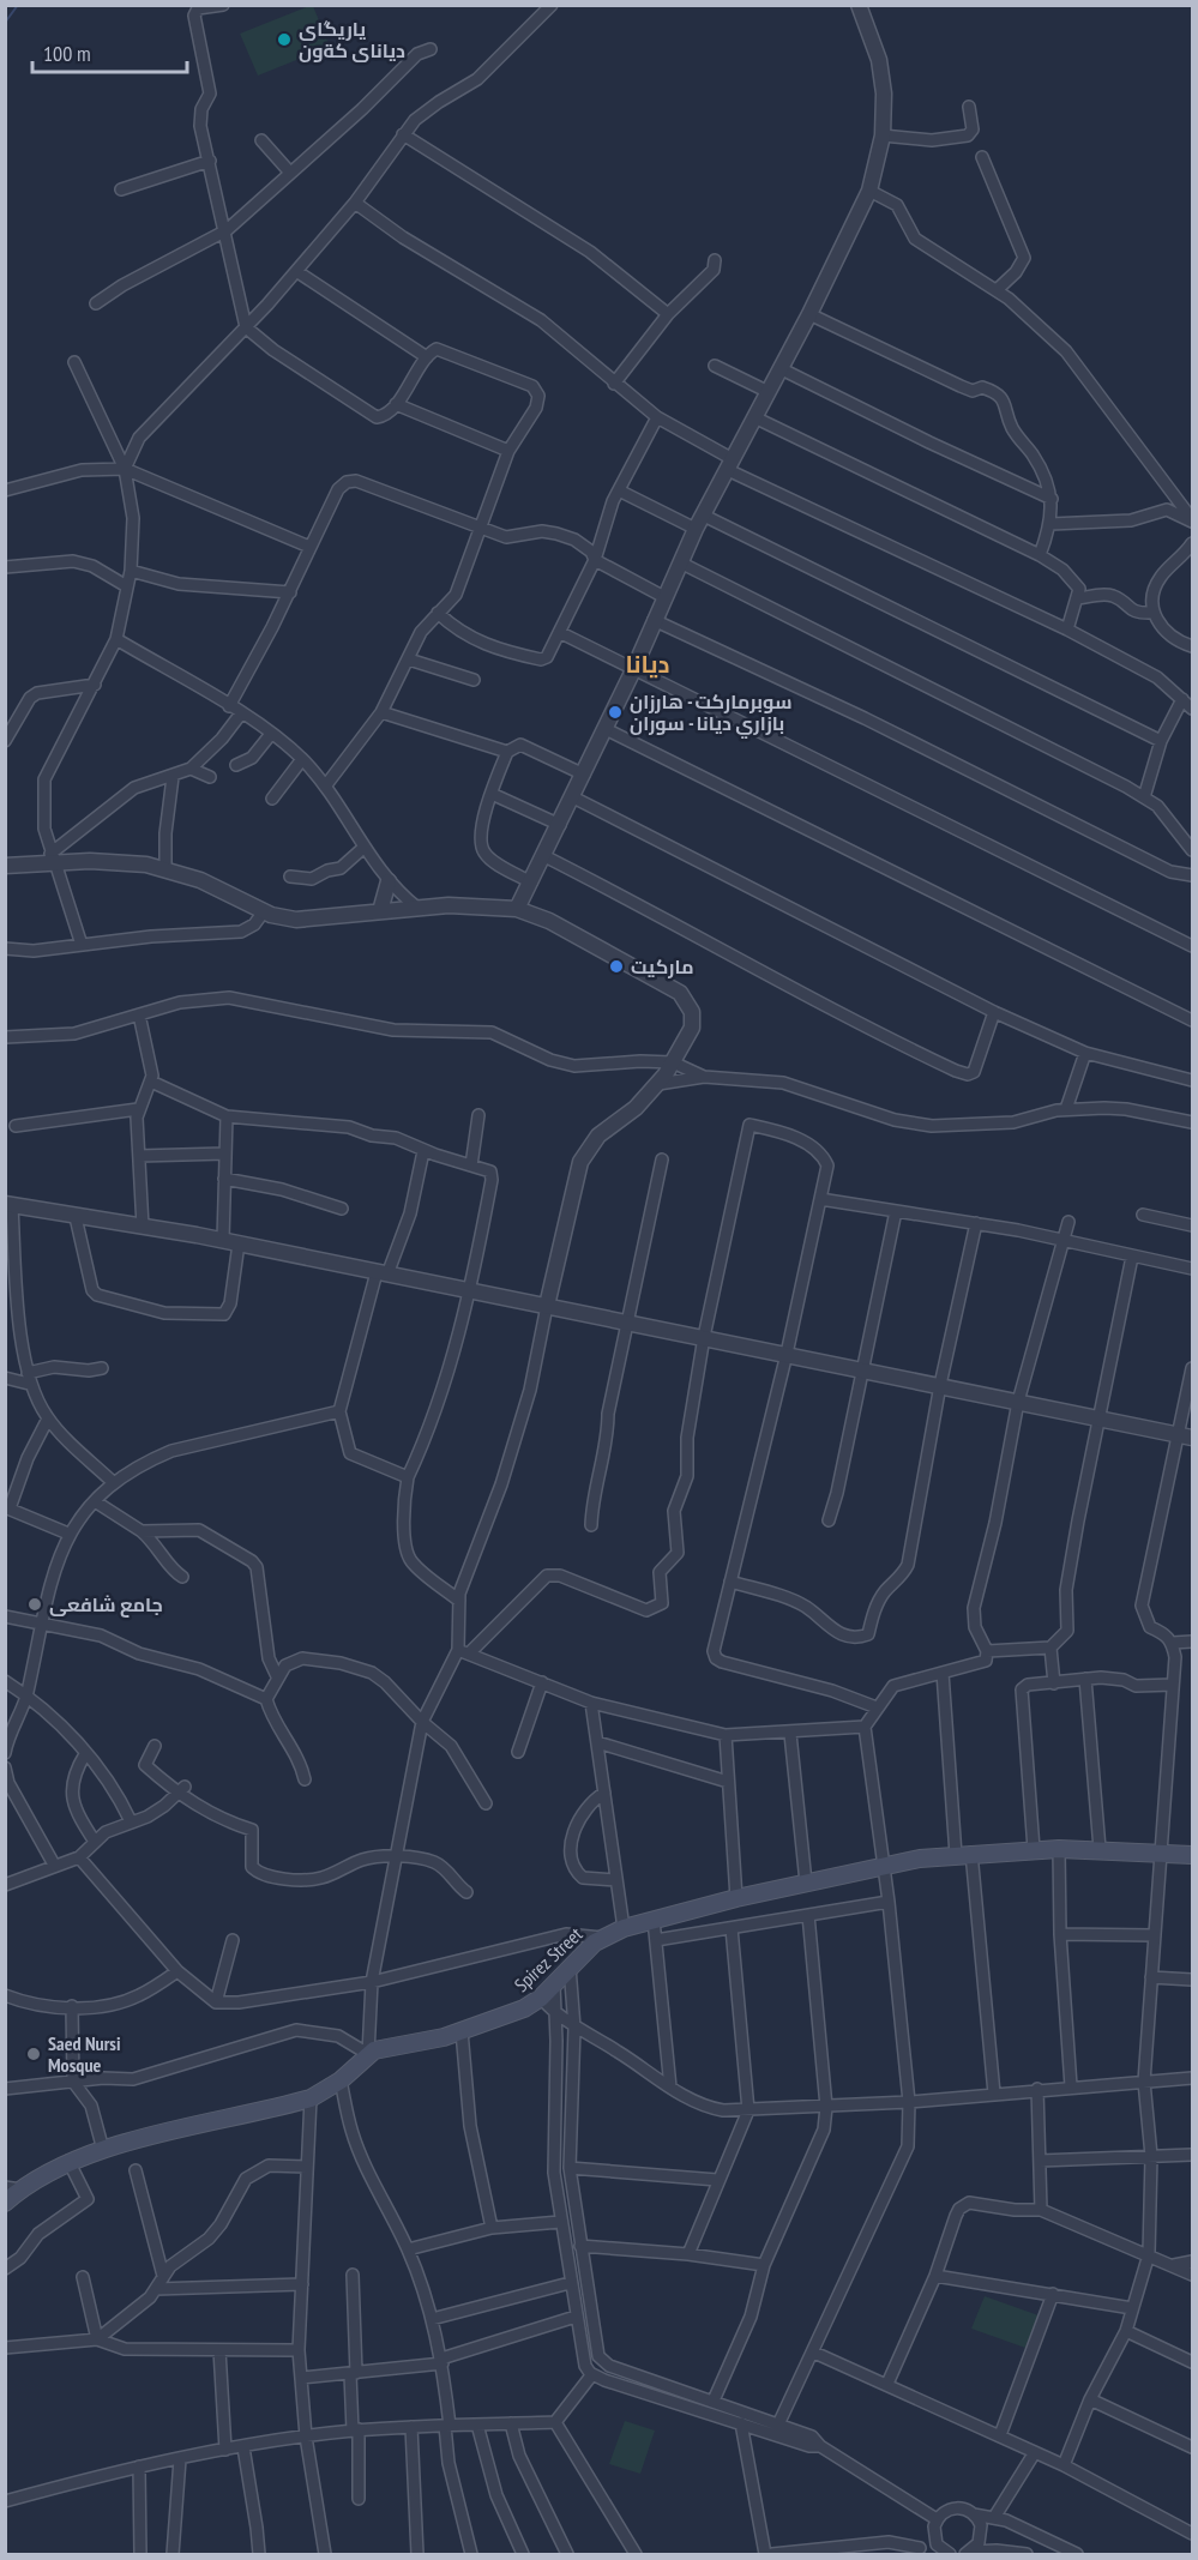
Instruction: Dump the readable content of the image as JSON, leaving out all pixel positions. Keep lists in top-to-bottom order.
{
  "streets": {
    "main road": ["Spirez Street"]
  },
  "districts": ["دیانا"],
  "places": [
    "ياريگای دياناى كةون",
    "سوبرماركت - هارزان بازاري ديانا - سوران",
    "ماركيت",
    "جامع شافعی",
    "Saed Nursi Mosque"
  ],
  "scale_bar": "100 m"
}
